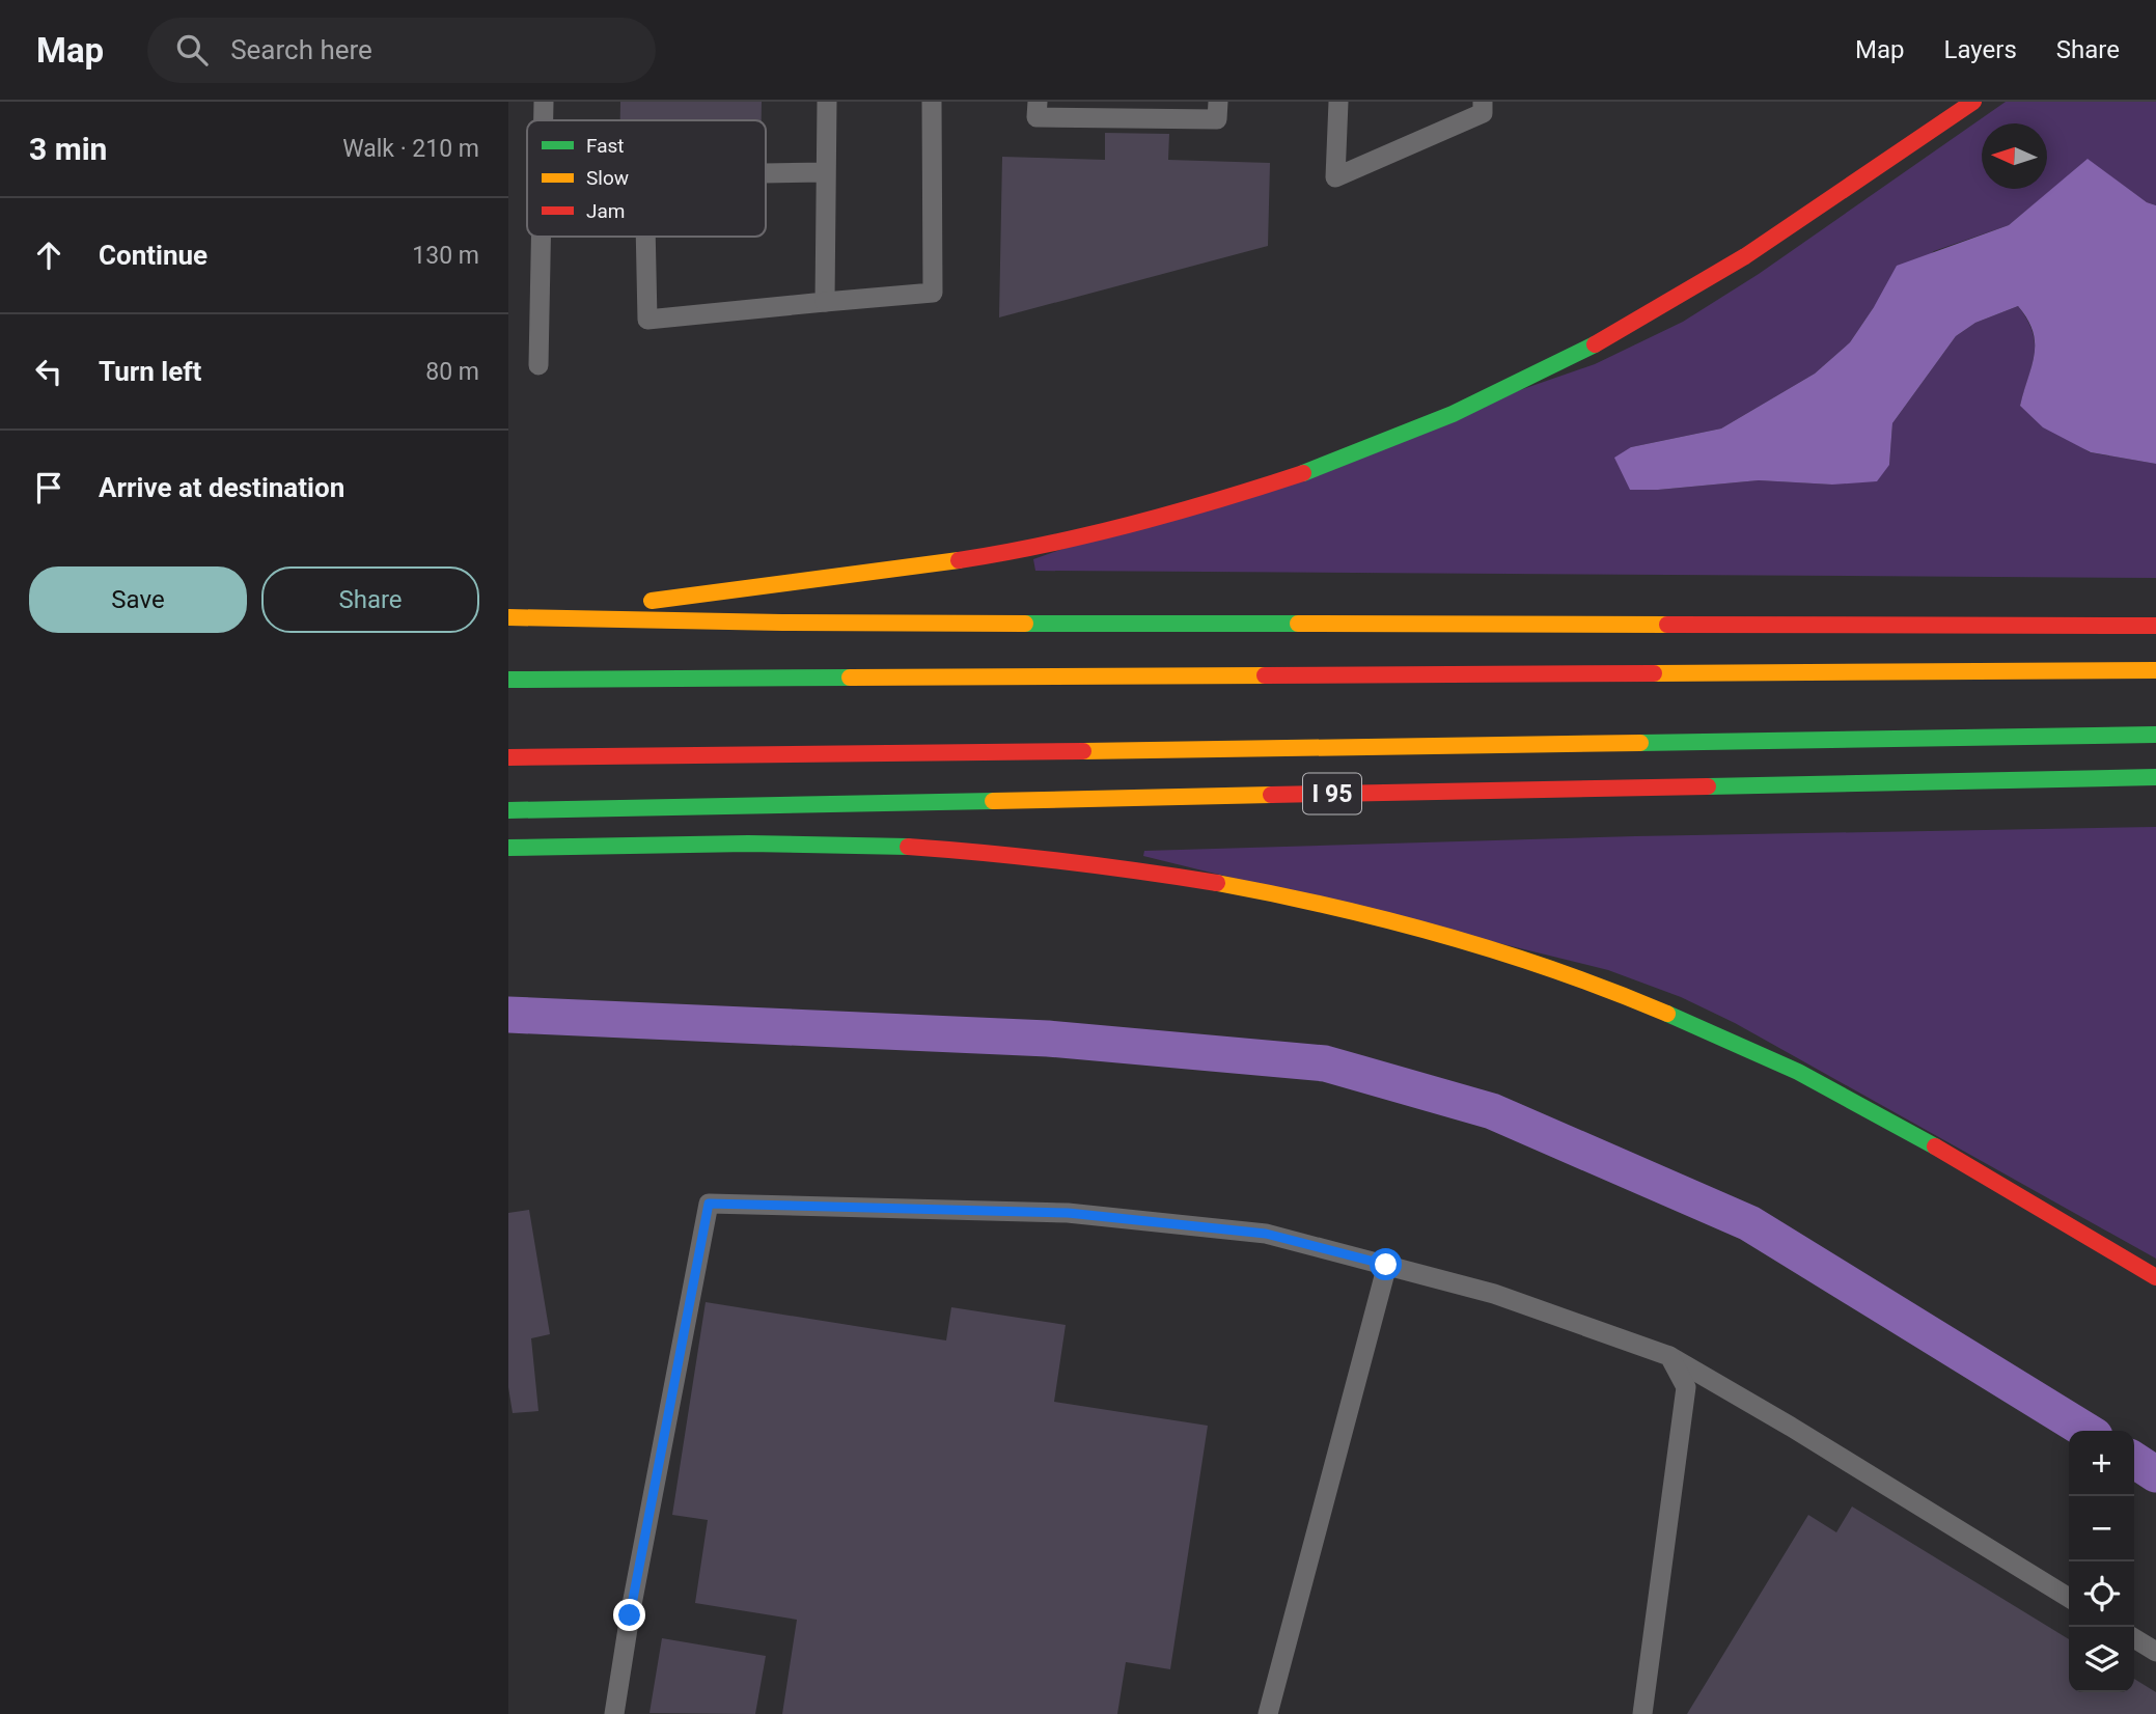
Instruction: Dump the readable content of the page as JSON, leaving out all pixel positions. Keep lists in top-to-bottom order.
{
  "streets": {
    "highway": ["I 95"]
  },
  "legend": ["Fast", "Slow", "Jam"],
  "north": "left",
  "page": {
    "header": "Map",
    "search": "Search here",
    "nav": ["Map", "Layers", "Share"],
    "heading": ["3 min", "Walk · 210 m"],
    "list": [
      ["Continue", "130 m"],
      ["Turn left", "80 m"],
      "Arrive at destination"
    ],
    "buttons": ["Save", "Share"],
    "map_buttons": ["+", "−"]
  }
}
